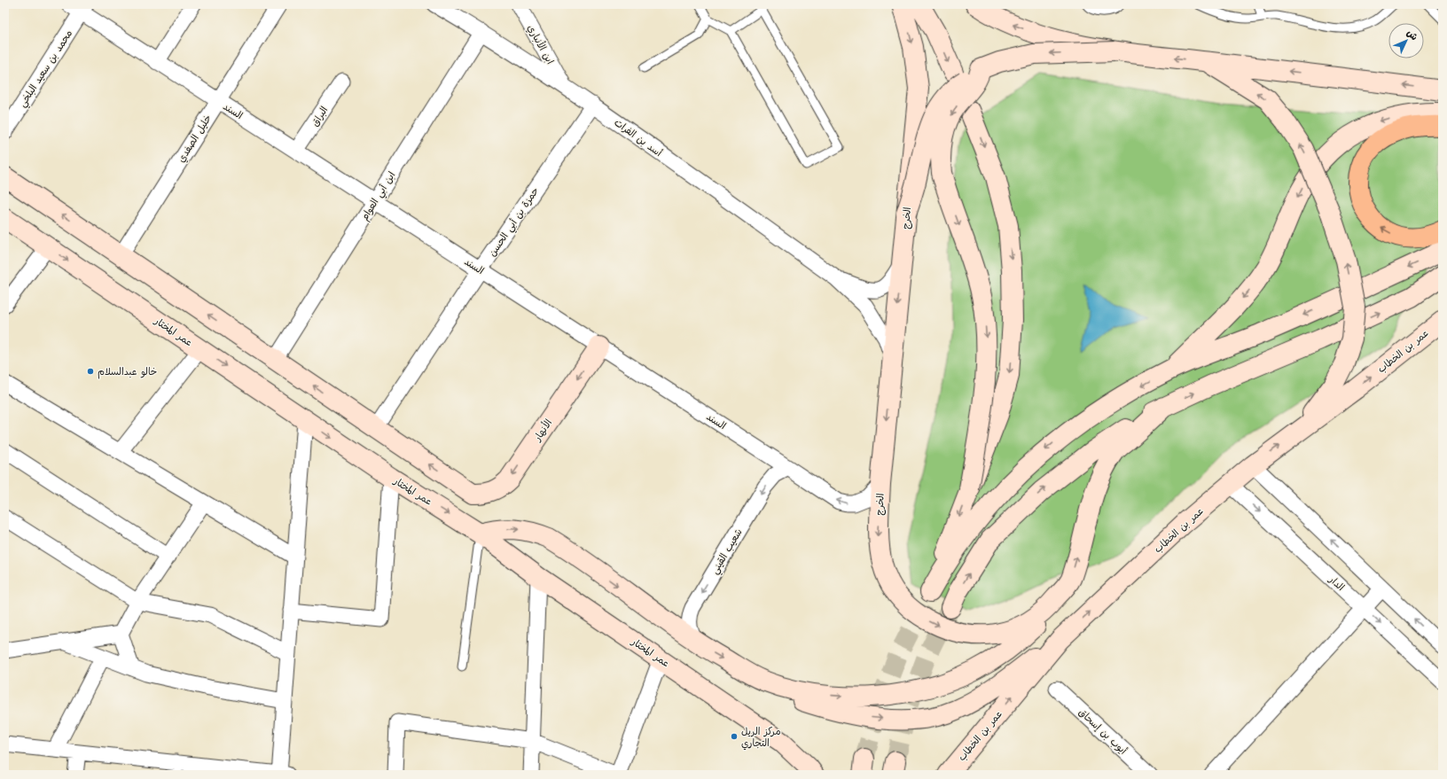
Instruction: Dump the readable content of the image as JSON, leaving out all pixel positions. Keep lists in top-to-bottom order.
{
  "streets": {
    "main road": [
      "الخرج",
      "عمر المختار",
      "عمر بن الخطاب",
      "الأنهار"
    ],
    "street": [
      "ابن الأنباري",
      "محمد بن سعيد البلخي",
      "السند",
      "البراق",
      "أسد بن الفرات",
      "خليل الصفدي",
      "ابن أبي العوام",
      "حمزة بن أبي الحسن",
      "شعيب القيني",
      "الدار",
      "أيوب بن إسحاق"
    ]
  },
  "crossings": [
    ["ابن الأنباري", "أسد بن الفرات"],
    ["محمد بن سعيد البلخي", "السند"],
    ["السند", "البراق"],
    ["السند", "خليل الصفدي"],
    ["السند", "ابن أبي العوام"],
    ["السند", "الخرج"],
    ["السند", "حمزة بن أبي الحسن"],
    ["السند", "الأنهار"],
    ["السند", "شعيب القيني"],
    ["أسد بن الفرات", "ابن أبي العوام"],
    ["أسد بن الفرات", "الخرج"],
    ["أسد بن الفرات", "حمزة بن أبي الحسن"],
    ["حمزة بن أبي الحسن", "الأنهار"],
    ["عمر بن الخطاب", "الدار"]
  ],
  "one_way": ["شعيب القيني"],
  "places": ["خالو عبدالسلام", "مركز الريل التجاري"],
  "north": "top right"
}
